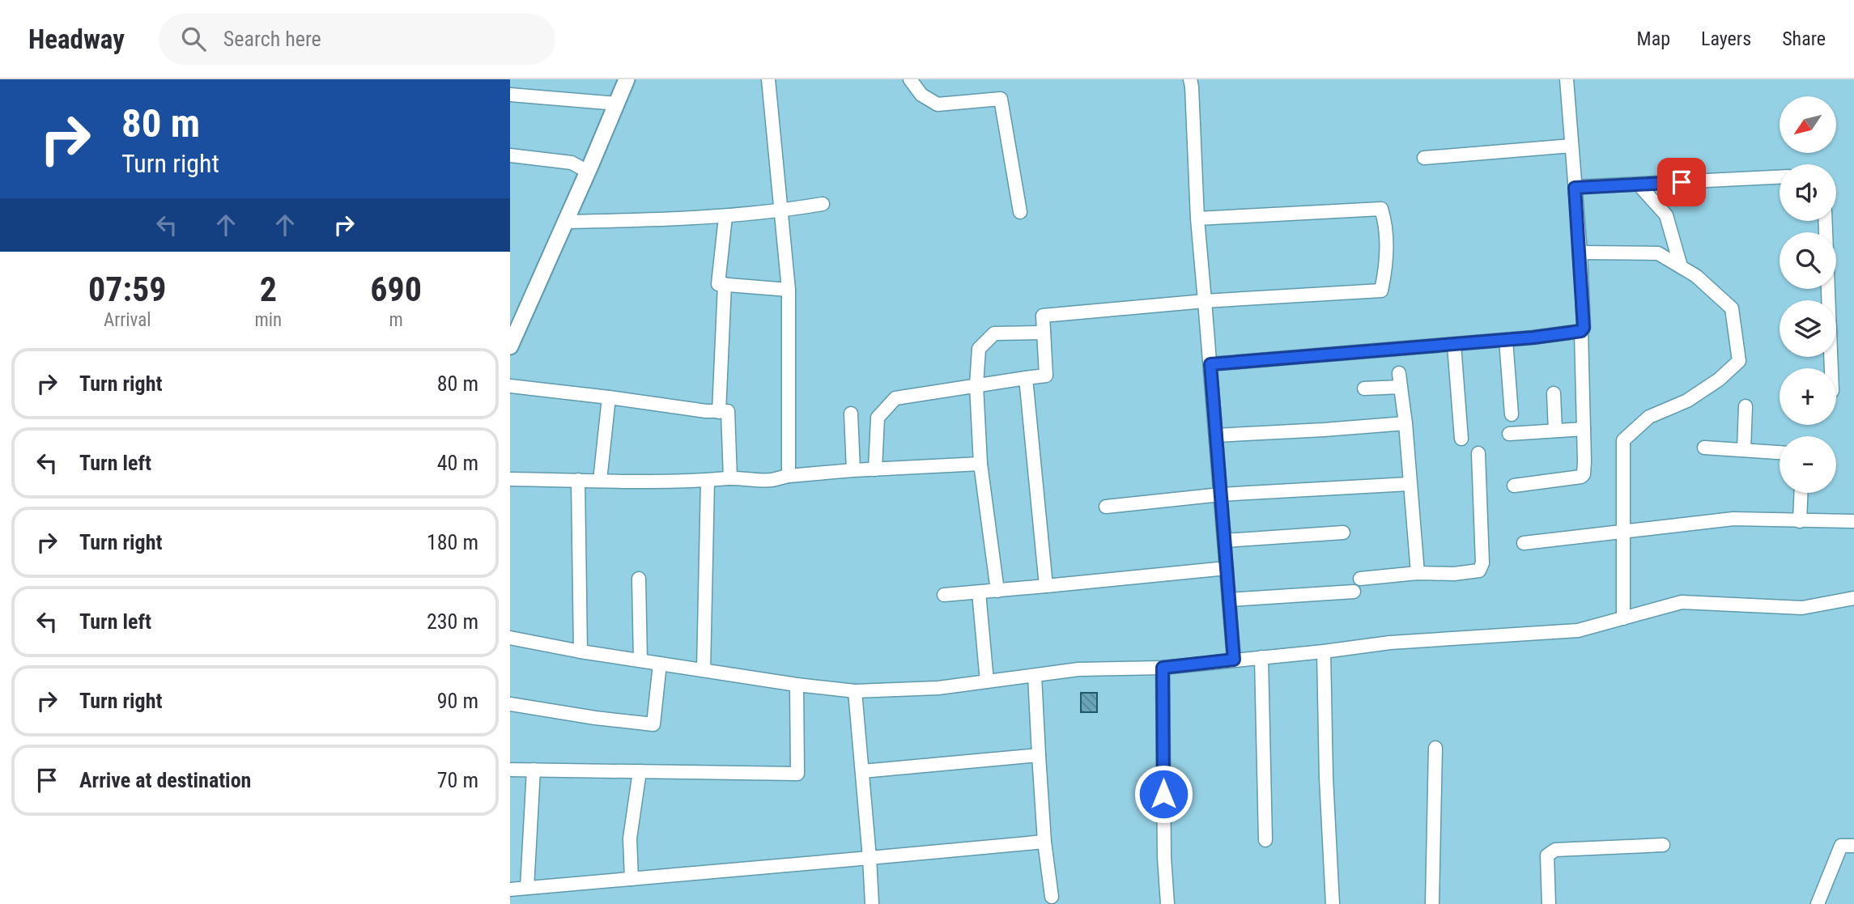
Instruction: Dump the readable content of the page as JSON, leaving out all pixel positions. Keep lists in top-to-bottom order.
{
  "north": "bottom left",
  "page": {
    "header": "Headway",
    "search": "Search here",
    "nav": ["Map", "Layers", "Share"],
    "turn": ["80 m", "Turn right"],
    "map_buttons": ["+", "−"],
    "eta": [
      "07:59",
      "Arrival",
      "2",
      "min",
      "690",
      "m"
    ],
    "list": [
      {
        "name": "Turn right",
        "value": "80 m"
      },
      {
        "name": "Turn left",
        "value": "40 m"
      },
      {
        "name": "Turn right",
        "value": "180 m"
      },
      {
        "name": "Turn left",
        "value": "230 m"
      },
      {
        "name": "Turn right",
        "value": "90 m"
      },
      {
        "name": "Arrive at destination",
        "value": "70 m"
      }
    ]
  }
}
